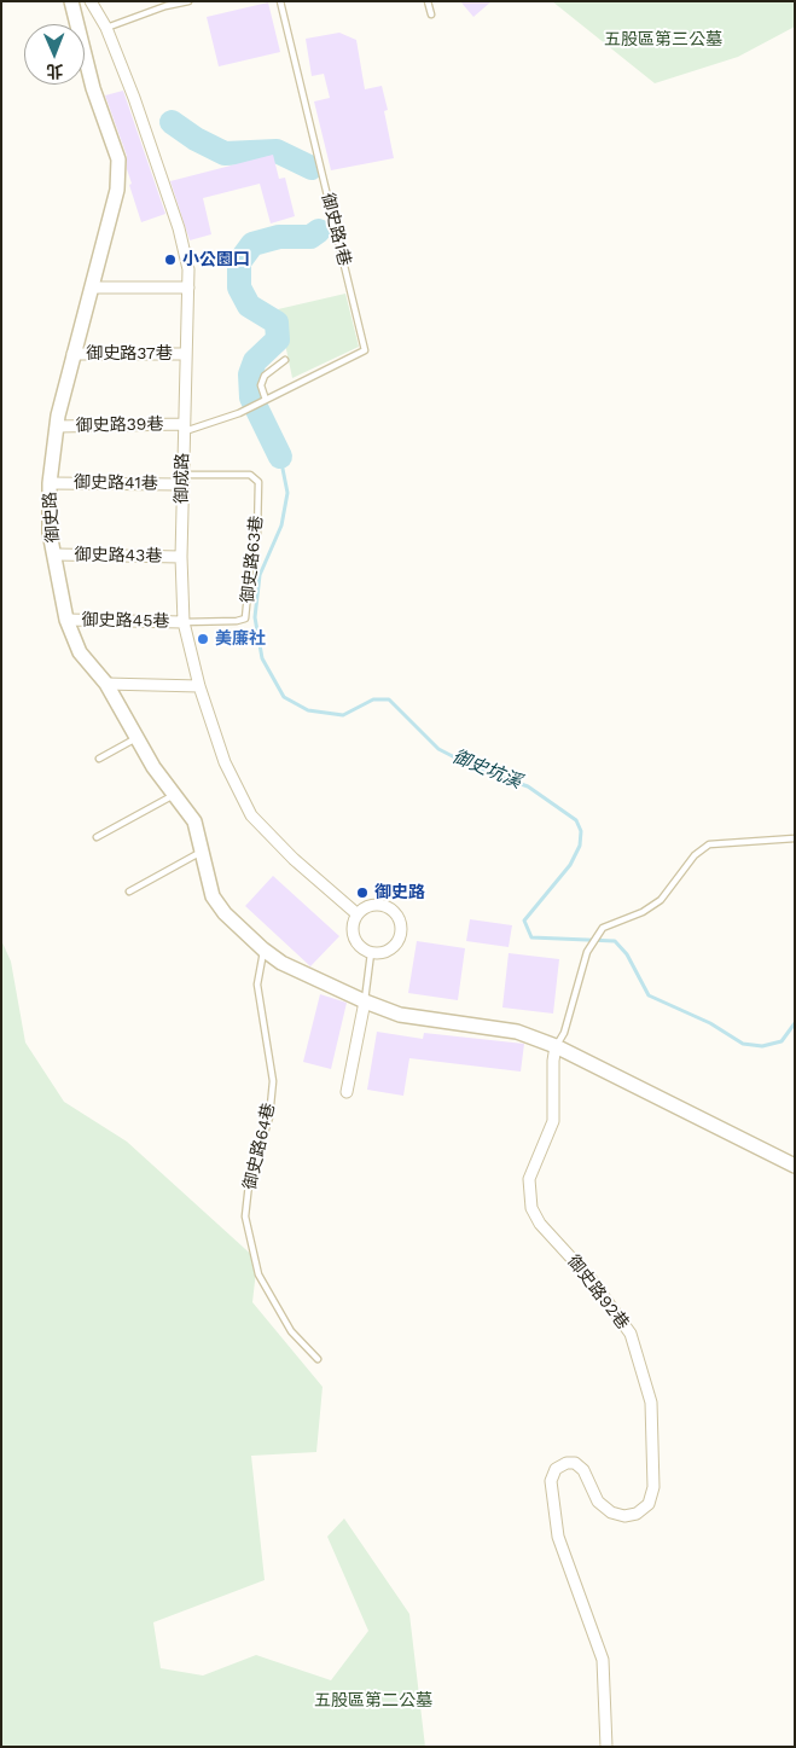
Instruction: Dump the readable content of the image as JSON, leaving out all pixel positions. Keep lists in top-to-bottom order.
{
  "streets": {
    "street": [
      "御史路37巷",
      "御史路39巷",
      "御成路",
      "御史路41巷",
      "御史路",
      "御史路43巷",
      "御史路45巷",
      "御史路92巷"
    ],
    "lane": ["御史路1巷", "御史路63巷", "御史路64巷"]
  },
  "crossings": [
    ["御史路37巷", "御成路"],
    ["御史路37巷", "御史路"],
    ["御史路39巷", "御成路"],
    ["御史路39巷", "御史路"],
    ["御成路", "御史路41巷"],
    ["御成路", "御史路43巷"],
    ["御成路", "御史路63巷"],
    ["御成路", "御史路45巷"],
    ["御史路41巷", "御史路"],
    ["御史路41巷", "御史路63巷"],
    ["御史路", "御史路43巷"],
    ["御史路", "御史路45巷"],
    ["御史路", "御史路64巷"],
    ["御史路", "御史路92巷"],
    ["御史路63巷", "御史路45巷"]
  ],
  "water": ["御史坑溪"],
  "parks": ["五股區第三公墓", "五股區第二公墓"],
  "places": ["小公園口", "美廉社", "御史路"],
  "north": "bottom"
}
